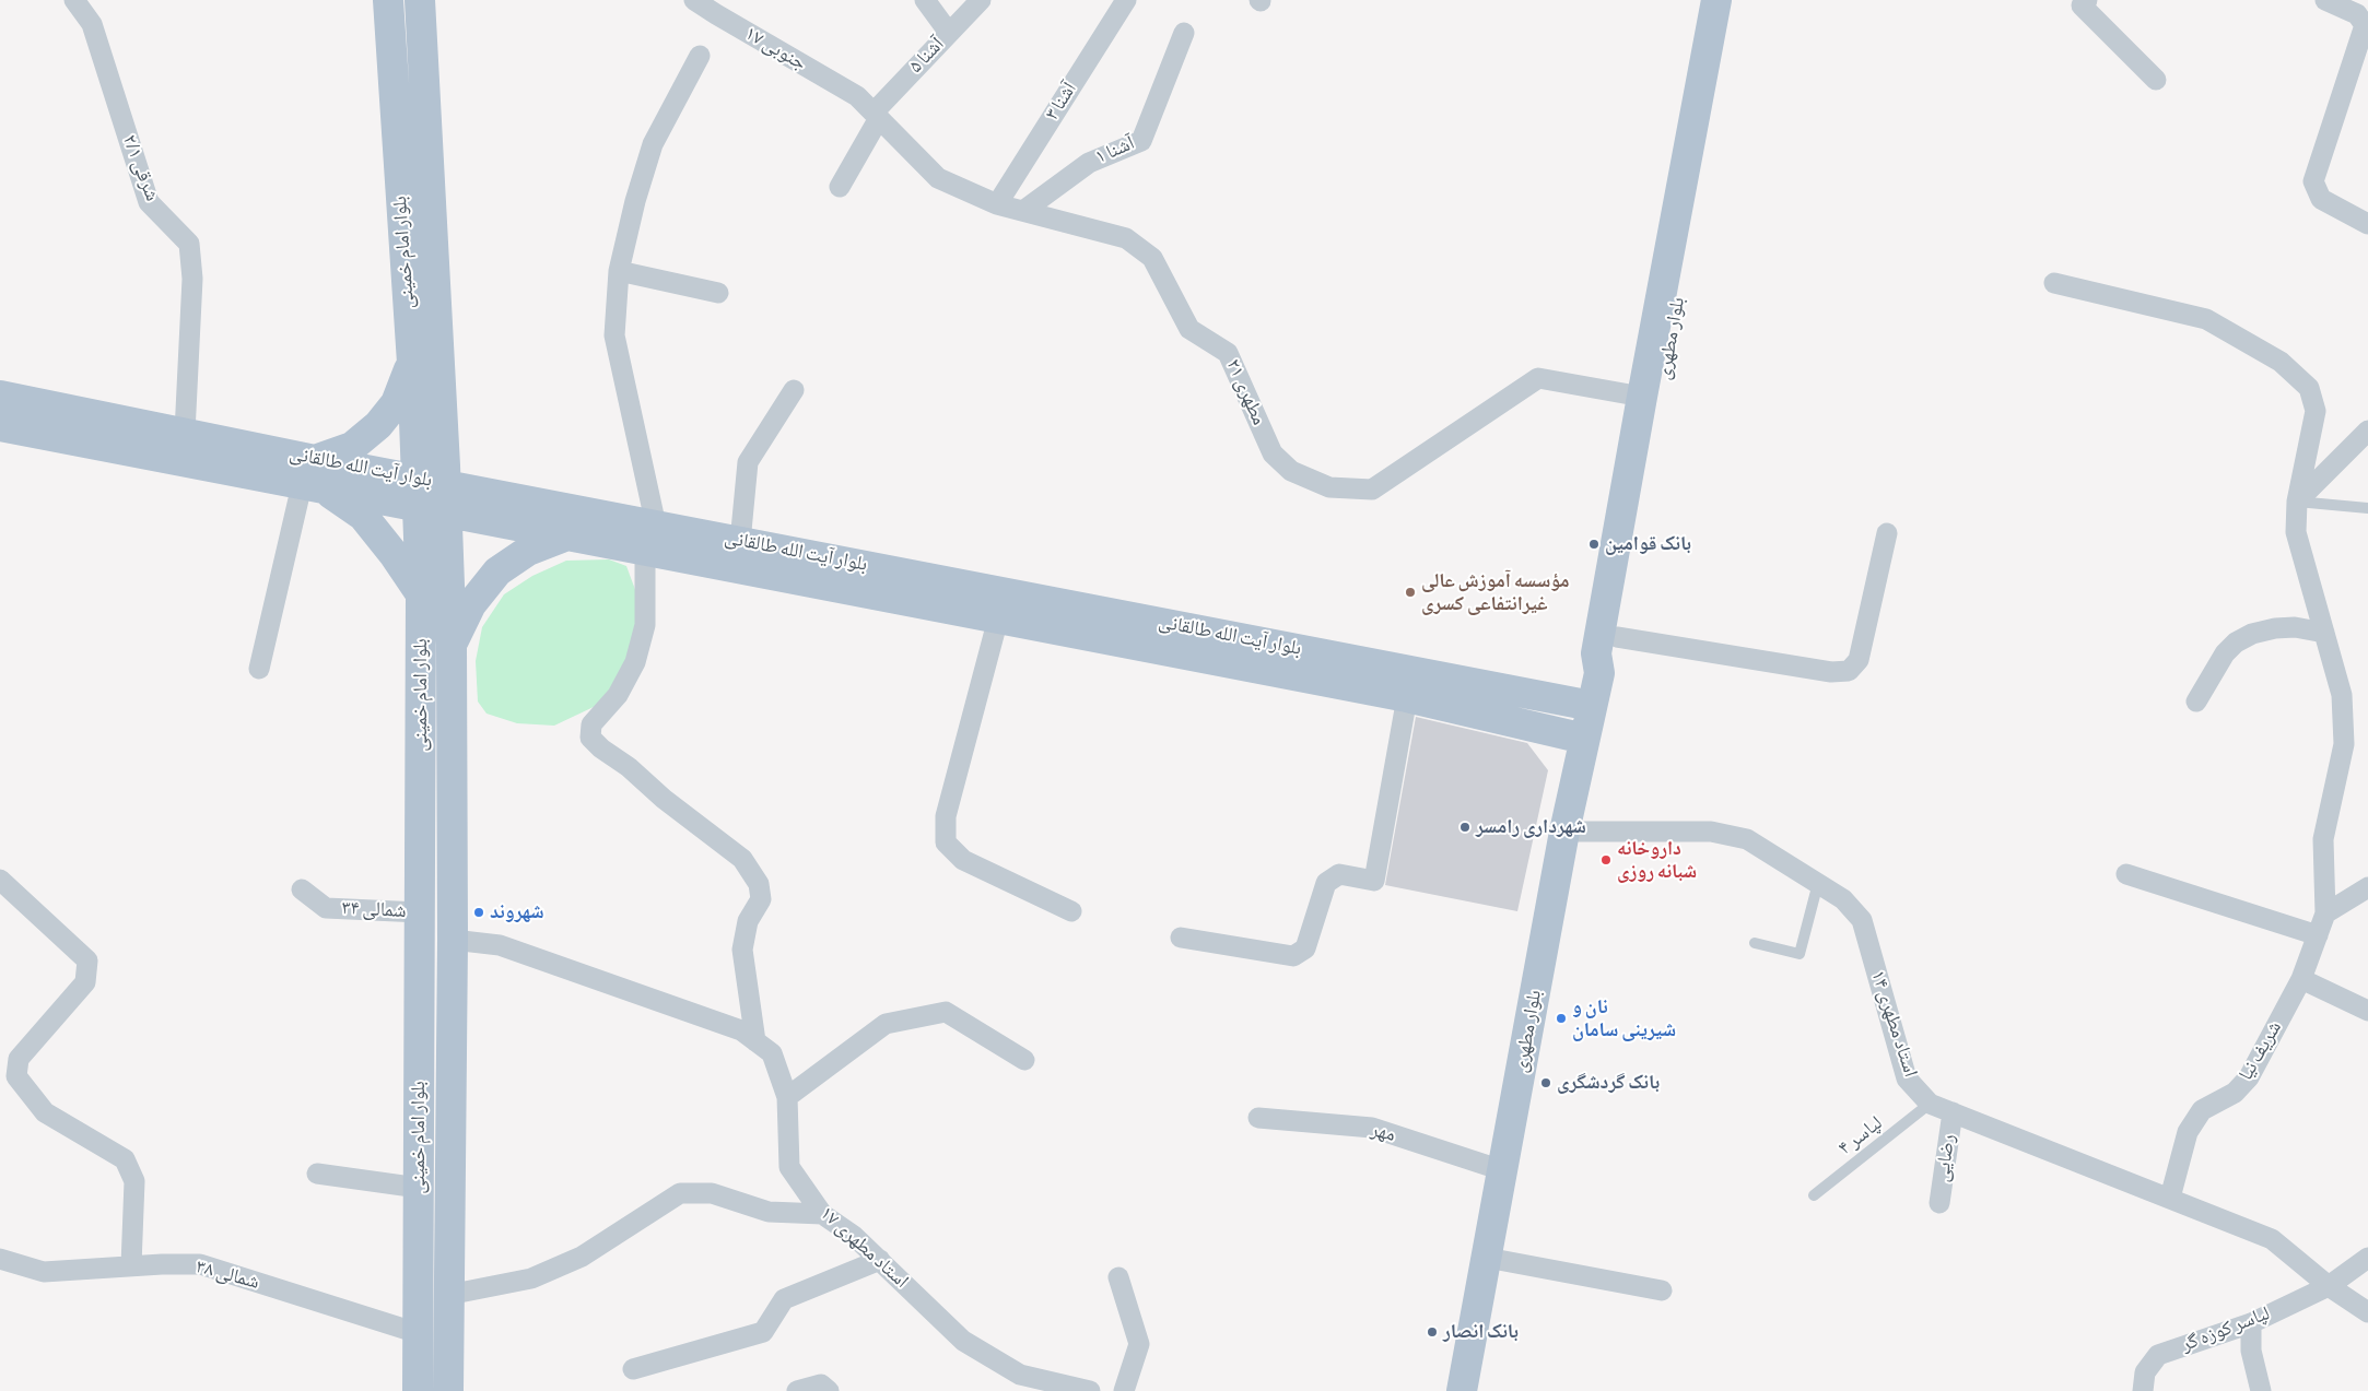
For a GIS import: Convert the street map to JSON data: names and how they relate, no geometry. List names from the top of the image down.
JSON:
{
  "streets": {
    "main road": ["بلوار امام خمینی", "بلوار مطهری", "بلوار آیت الله طالقانی"],
    "street": [
      "جنوبی ۱۷",
      "آشنا ۵",
      "آشنا ۳",
      "آشنا ۱",
      "شرقی ۲/۱",
      "مطهری ۲۱",
      "شمالی ۳۴",
      "استاد مطهری ۱۴",
      "شریف نیا",
      "مهر",
      "رضایی",
      "استاد مطهری ۱۷",
      "شمالی ۳۸",
      "لپاسر کوزه گر"
    ],
    "lane": ["لپاسر ۴"]
  },
  "crossings": [
    ["جنوبی ۱۷", "مطهری ۲۱"],
    ["آشنا ۵", "مطهری ۲۱"],
    ["آشنا ۳", "مطهری ۲۱"],
    ["آشنا ۱", "مطهری ۲۱"],
    ["شرقی ۲/۱", "بلوار آیت الله طالقانی"],
    ["بلوار امام خمینی", "بلوار آیت الله طالقانی"],
    ["بلوار امام خمینی", "شمالی ۳۴"],
    ["بلوار امام خمینی", "استاد مطهری ۱۷"],
    ["بلوار امام خمینی", "شمالی ۳۸"],
    ["بلوار مطهری", "مطهری ۲۱"],
    ["بلوار مطهری", "بلوار آیت الله طالقانی"],
    ["بلوار مطهری", "استاد مطهری ۱۴"],
    ["بلوار مطهری", "مهر"],
    ["استاد مطهری ۱۴", "شریف نیا"],
    ["استاد مطهری ۱۴", "لپاسر ۴"],
    ["استاد مطهری ۱۴", "رضایی"],
    ["استاد مطهری ۱۴", "لپاسر کوزه گر"]
  ],
  "places": [
    "بانک قوامین",
    "مؤسسه آموزش عالی غیرانتفاعی کسری",
    "شهرداری رامسر",
    "داروخانه شبانه روزی",
    "شهروند",
    "نان و شیرینی سامان",
    "بانک گردشگری",
    "بانک انصار"
  ]
}
